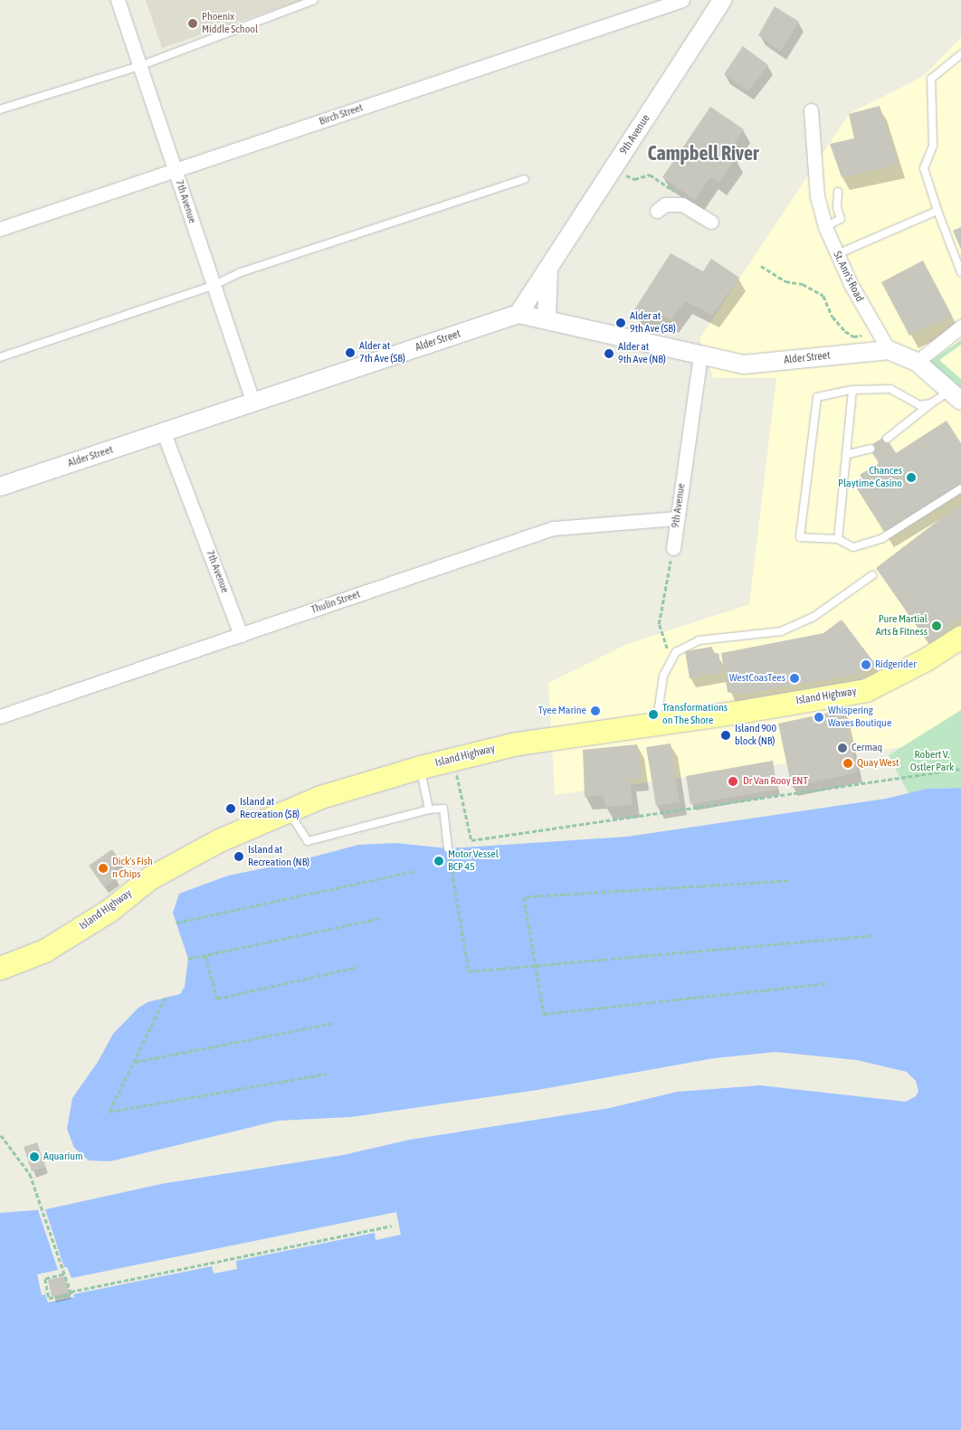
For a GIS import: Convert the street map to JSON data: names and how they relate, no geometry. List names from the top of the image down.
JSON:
{
  "streets": {
    "main road": ["Island Highway"],
    "street": [
      "Birch Street",
      "9th Avenue",
      "7th Avenue",
      "St. Ann's Road",
      "Alder Street",
      "Thulin Street"
    ]
  },
  "crossings": [
    ["Birch Street", "7th Avenue"],
    ["9th Avenue", "Alder Street"],
    ["9th Avenue", "Thulin Street"],
    ["7th Avenue", "Alder Street"],
    ["7th Avenue", "Thulin Street"],
    ["St. Ann's Road", "Alder Street"]
  ],
  "districts": ["Campbell River"],
  "parks": ["Robert V. Ostler Park"],
  "places": [
    "Phoenix Middle School",
    "Alder at 9th Ave (SB)",
    "Alder at 7th Ave (SB)",
    "Alder at 9th Ave (NB)",
    "Chances Playtime Casino",
    "Pure Martial Arts & Fitness",
    "Ridgerider",
    "WestCoasTees",
    "Tyee Marine",
    "Transformations on The Shore",
    "Whispering Waves Boutique",
    "Island 900 block (NB)",
    "Cermaq",
    "Quay West",
    "Dr Van Rooy ENT",
    "Island at Recreation (SB)",
    "Island at Recreation (NB)",
    "Motor Vessel BCP 45",
    "Dick's Fish n Chips",
    "Aquarium"
  ]
}
